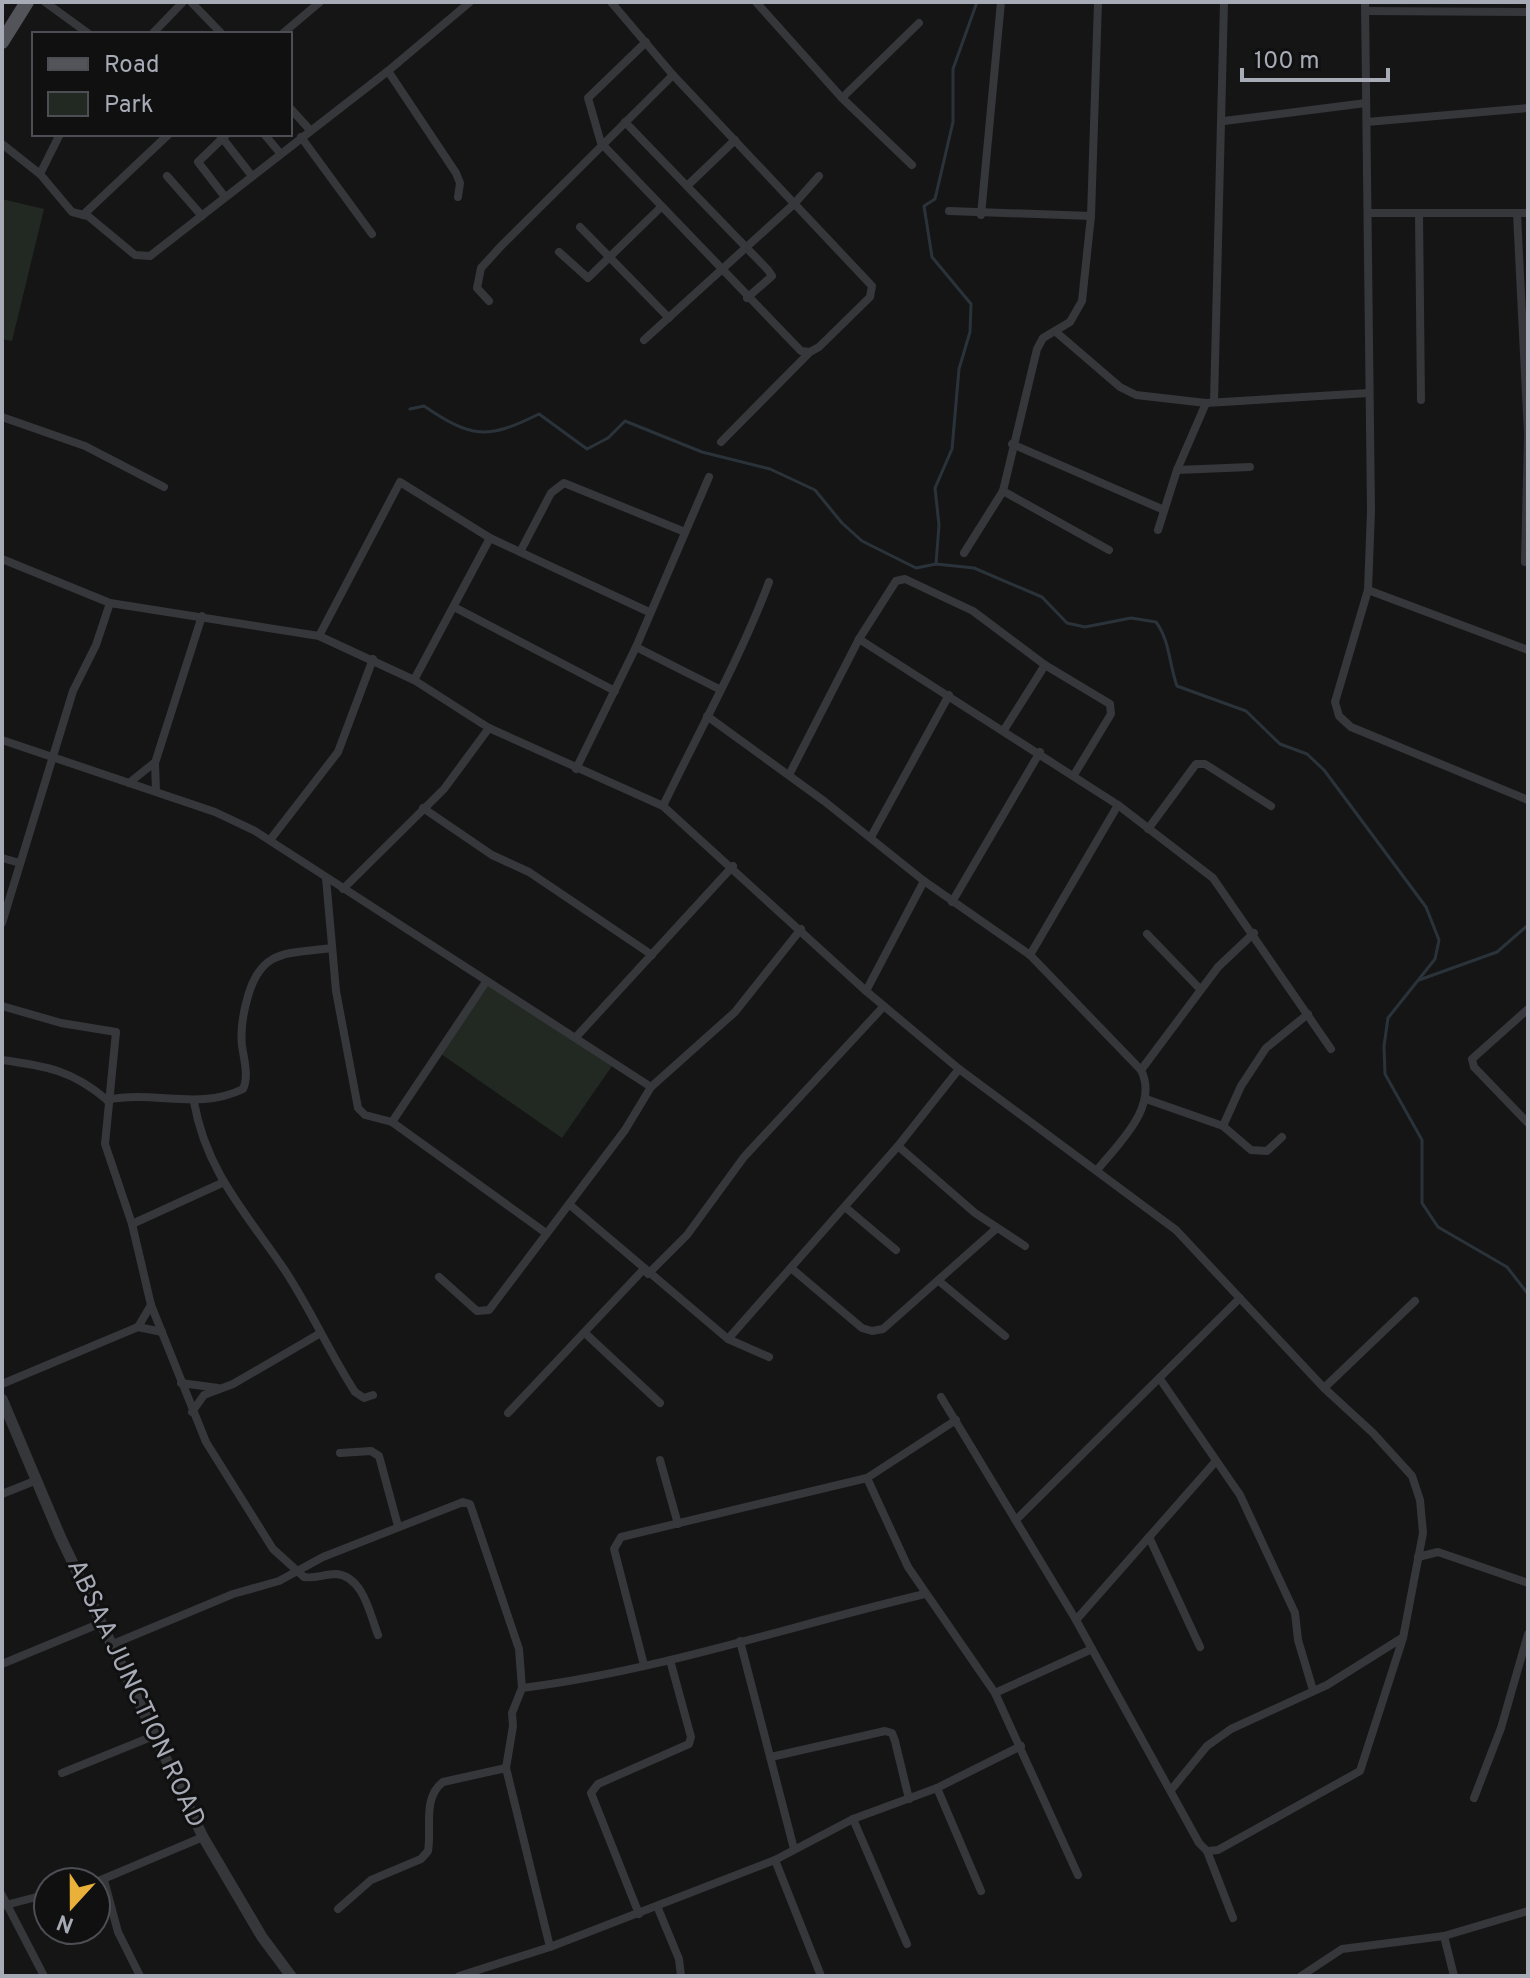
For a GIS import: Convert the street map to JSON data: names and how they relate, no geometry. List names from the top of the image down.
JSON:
{
  "streets": {
    "street": ["ABSAA JUNCTION ROAD"]
  },
  "legend": ["Road", "Park"],
  "scale_bar": "100 m",
  "north": "bottom"
}
